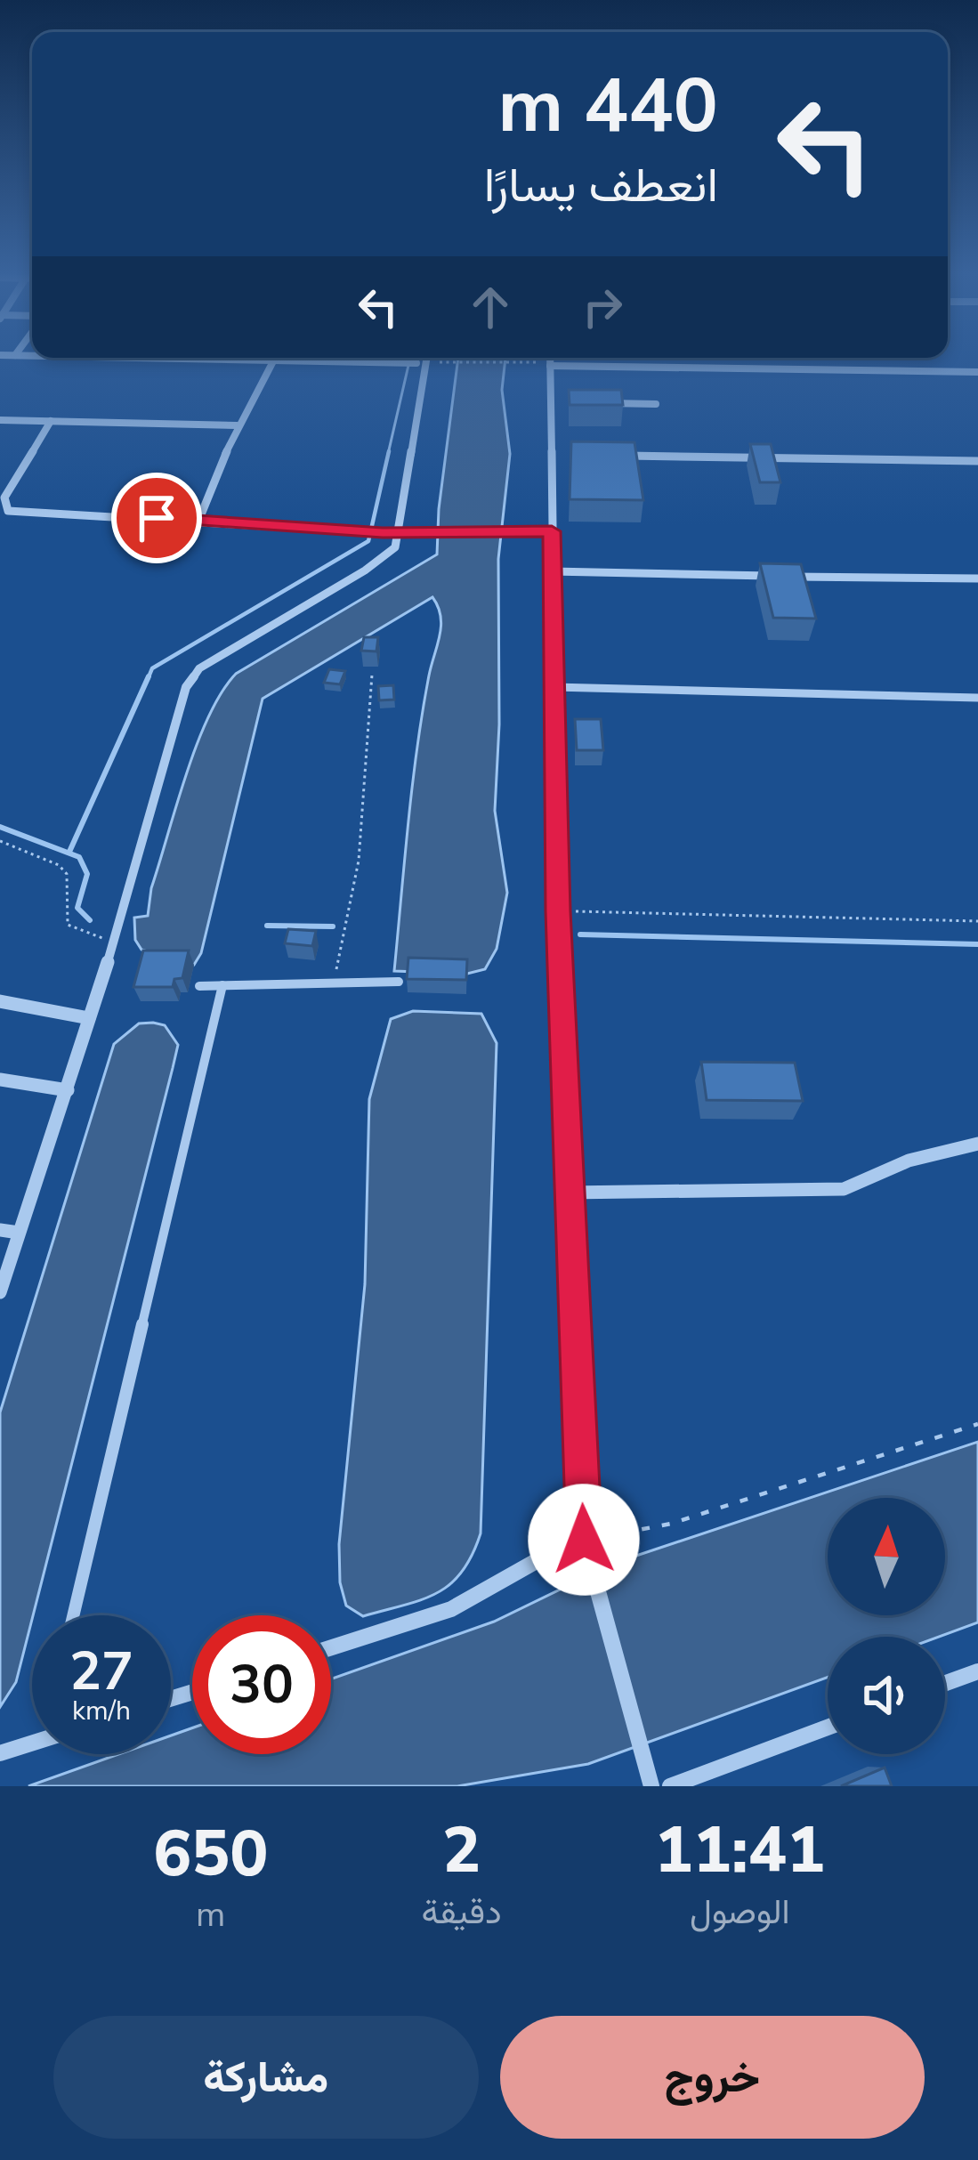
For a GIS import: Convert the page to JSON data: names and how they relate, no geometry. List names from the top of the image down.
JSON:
{
  "north": "top",
  "page": {
    "turn": ["440 m", "انعطف يسارًا"],
    "speed": "27 km/h",
    "limit": "30",
    "eta": [
      "11:41",
      "الوصول",
      "2",
      "دقيقة",
      "650",
      "m"
    ],
    "buttons": ["خروج", "مشاركة"]
  }
}
